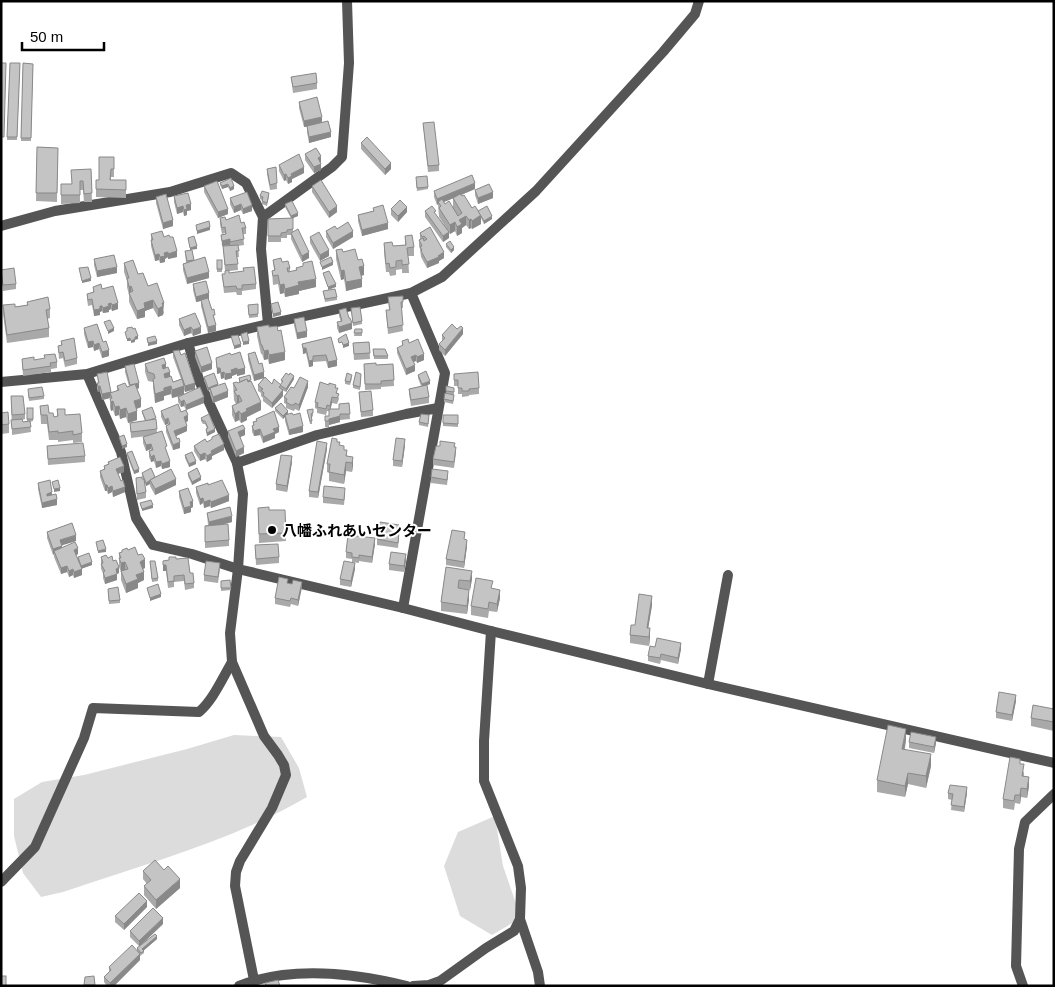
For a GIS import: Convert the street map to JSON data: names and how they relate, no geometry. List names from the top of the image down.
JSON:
{
  "places": ["八幡ふれあいセンター"],
  "scale_bar": "50 m"
}
